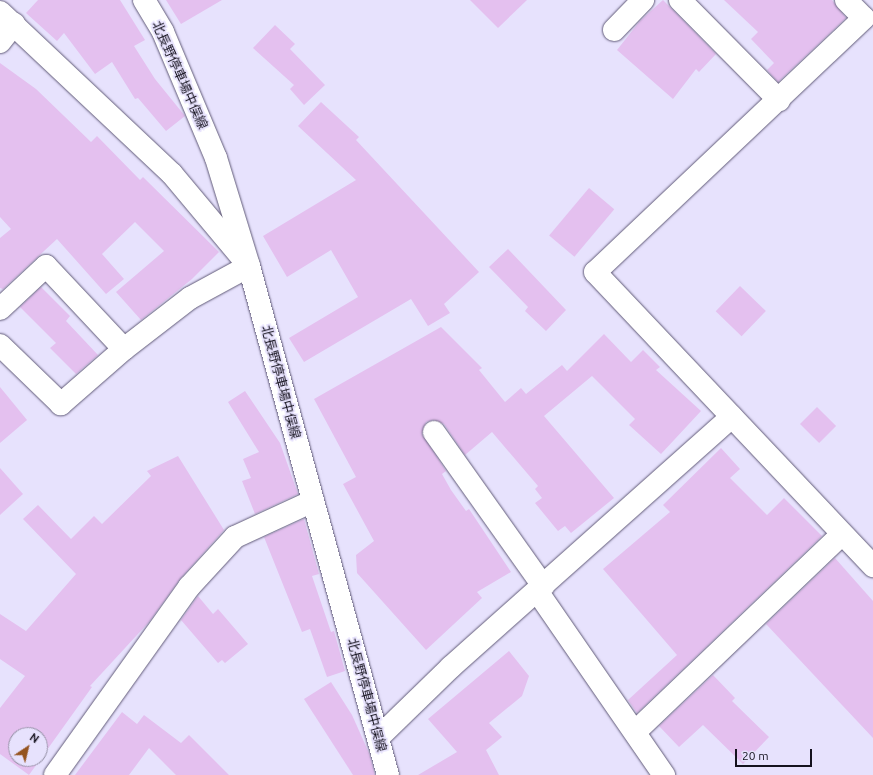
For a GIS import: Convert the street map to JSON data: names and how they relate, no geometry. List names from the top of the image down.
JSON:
{
  "streets": {
    "street": ["北長野停車場中俣線"]
  },
  "scale_bar": "20 m",
  "north": "top right"
}
